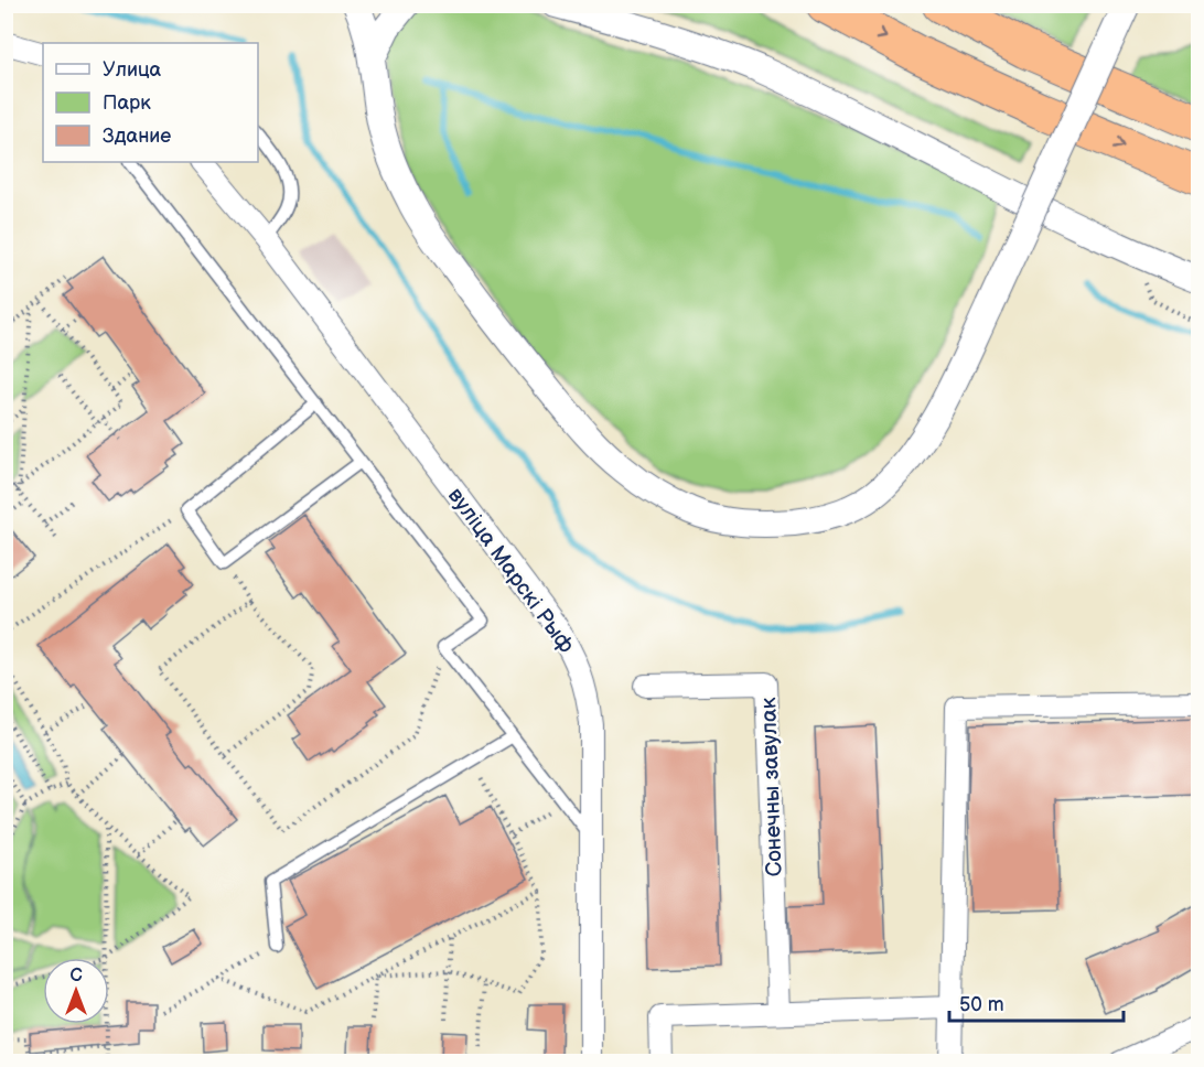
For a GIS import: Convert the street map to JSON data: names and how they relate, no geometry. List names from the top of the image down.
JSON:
{
  "streets": {
    "street": ["вуліца Марскі Рыф", "Сонечны завулак"]
  },
  "legend": ["Улица", "Парк", "Здание"],
  "scale_bar": "50 m",
  "north": "top"
}
